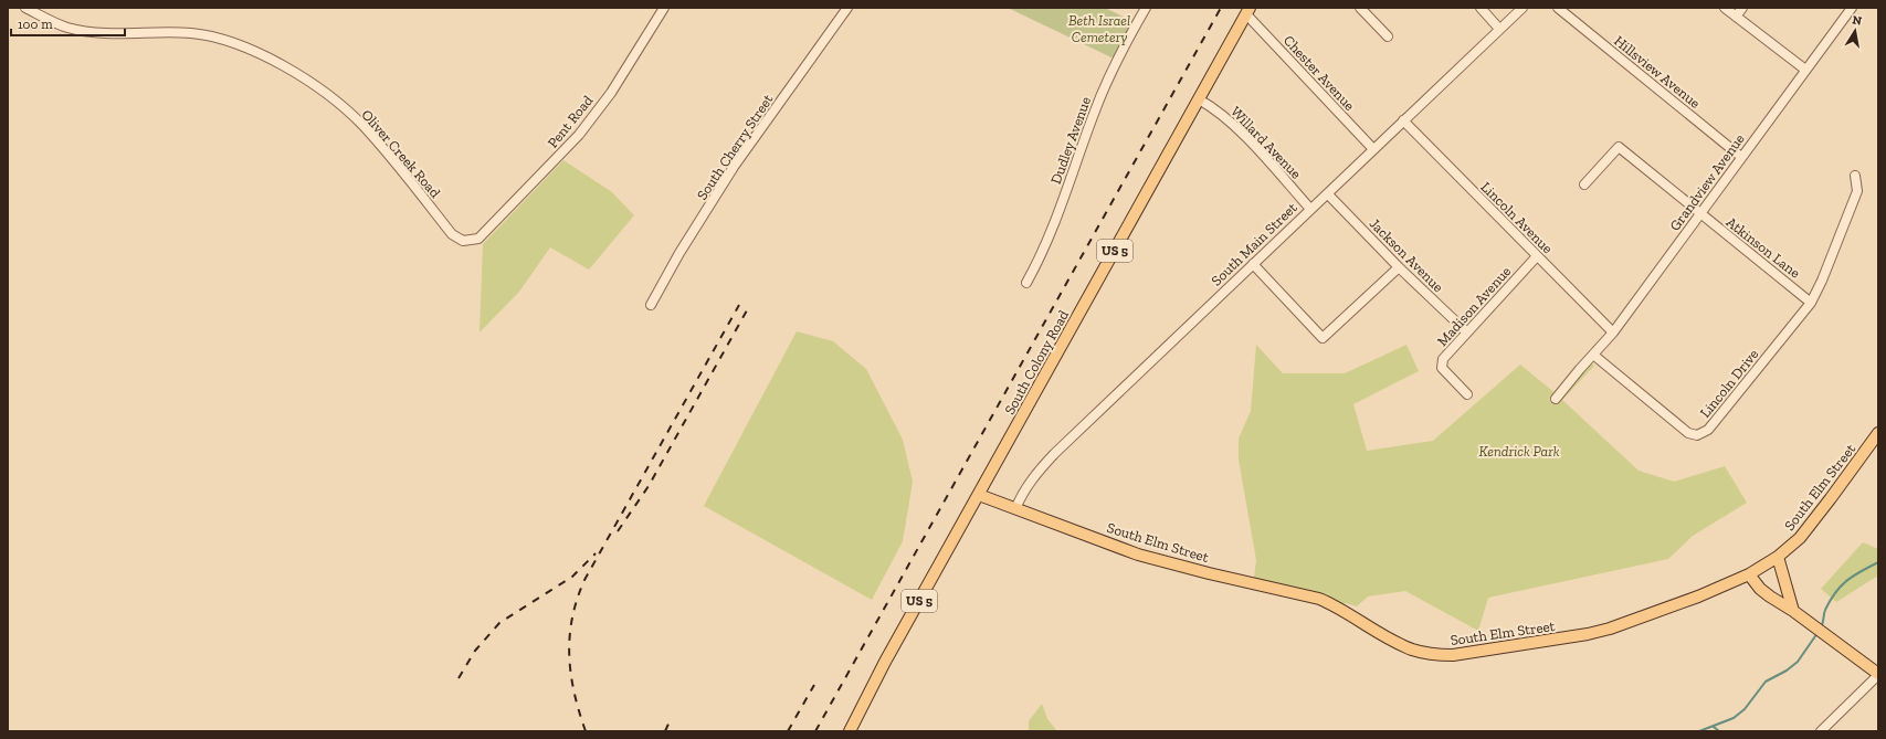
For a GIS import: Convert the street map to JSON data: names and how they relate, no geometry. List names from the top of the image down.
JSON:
{
  "streets": {
    "main road": ["US 5", "South Colony Road", "South Elm Street"],
    "street": [
      "Hillsview Avenue",
      "Chester Avenue",
      "Pent Road",
      "Dudley Avenue",
      "Willard Avenue",
      "South Cherry Street",
      "Oliver Creek Road",
      "Grandview Avenue",
      "Lincoln Avenue",
      "South Main Street",
      "Atkinson Lane",
      "Jackson Avenue",
      "Madison Avenue",
      "Lincoln Drive"
    ]
  },
  "crossings": [
    ["Hillsview Avenue", "Grandview Avenue"],
    ["Chester Avenue", "South Main Street"],
    ["Chester Avenue", "South Colony Road"],
    ["Pent Road", "Oliver Creek Road"],
    ["Willard Avenue", "South Main Street"],
    ["Willard Avenue", "South Colony Road"],
    ["Grandview Avenue", "Lincoln Avenue"],
    ["Grandview Avenue", "Atkinson Lane"],
    ["Grandview Avenue", "Lincoln Drive"],
    ["Lincoln Avenue", "South Main Street"],
    ["Lincoln Avenue", "Madison Avenue"],
    ["South Main Street", "Jackson Avenue"],
    ["South Main Street", "South Elm Street"],
    ["Atkinson Lane", "Lincoln Drive"],
    ["Jackson Avenue", "Madison Avenue"],
    ["South Colony Road", "South Elm Street"]
  ],
  "parks": ["Beth Israel Cemetery", "Kendrick Park"],
  "scale_bar": "100 m",
  "north": "top"
}
